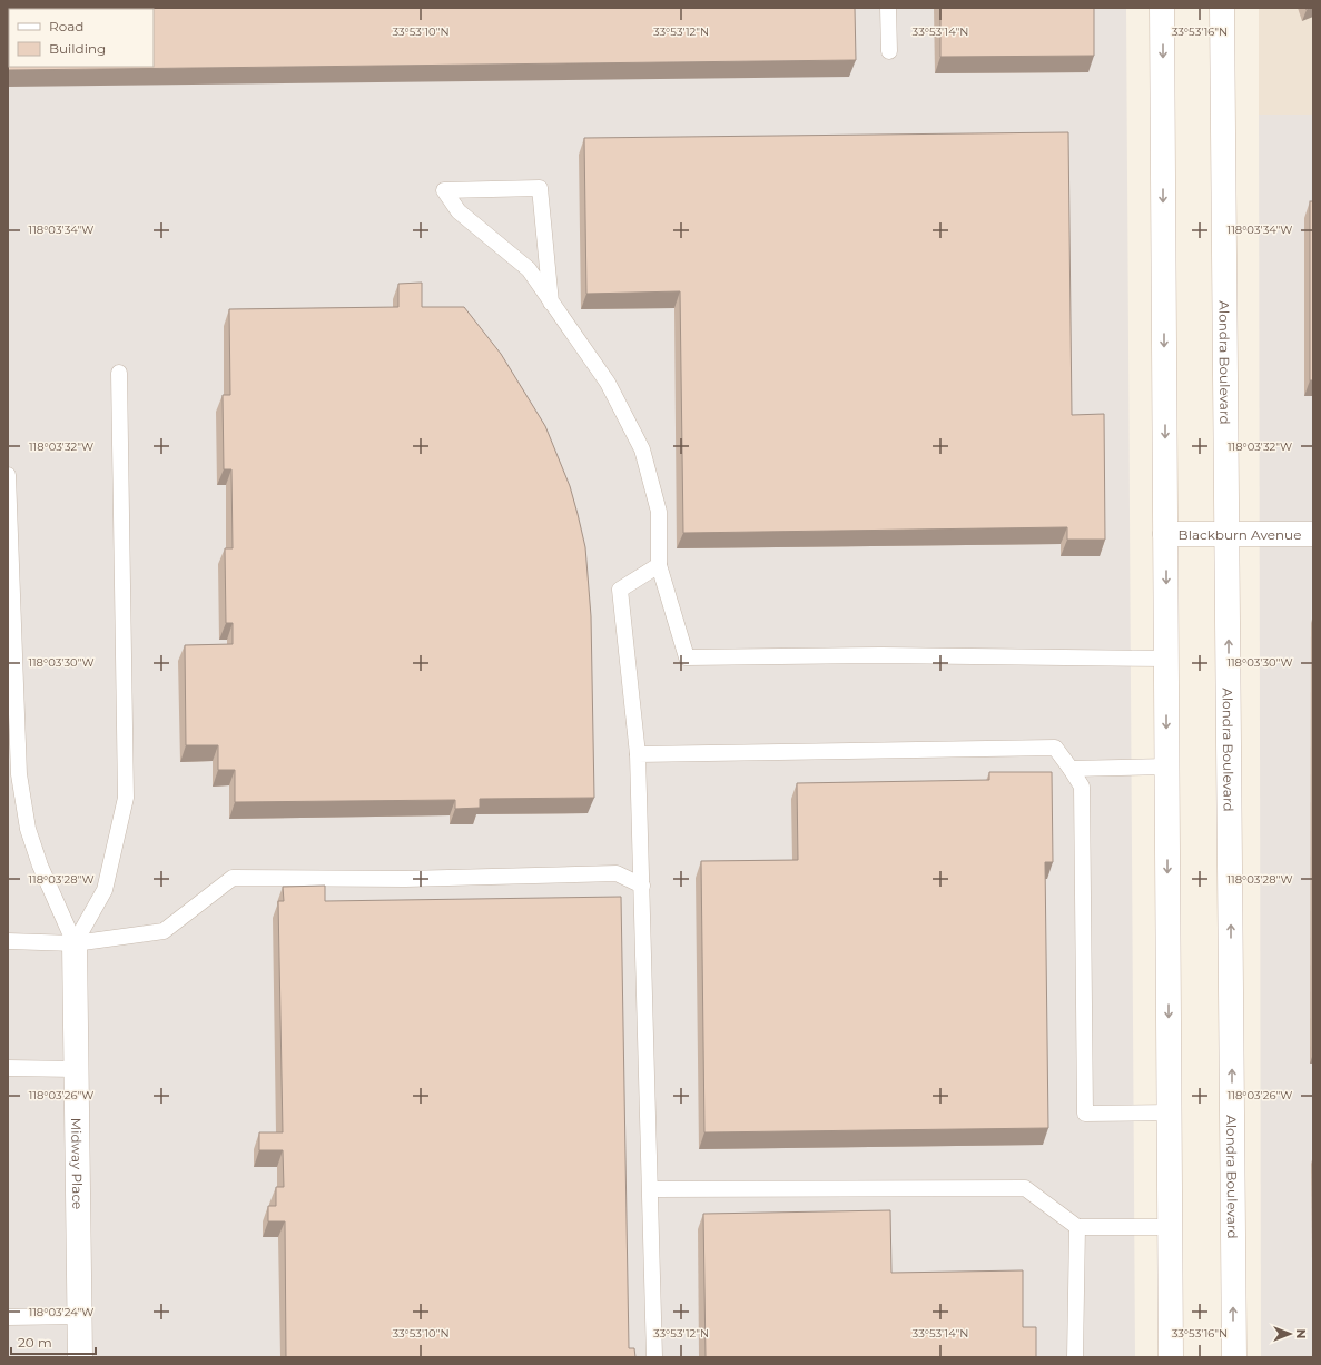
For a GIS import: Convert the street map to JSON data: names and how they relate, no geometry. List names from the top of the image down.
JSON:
{
  "streets": {
    "main road": ["Alondra Boulevard", "Blackburn Avenue", "Midway Place"]
  },
  "crossings": [
    ["Alondra Boulevard", "Blackburn Avenue"]
  ],
  "legend": ["Road", "Building"],
  "scale_bar": "20 m",
  "north": "right",
  "coordinates": [
    "33°53'10\"N",
    "33°53'12\"N",
    "33°53'14\"N",
    "33°53'16\"N",
    "118°03'34\"W",
    "118°03'32\"W",
    "118°03'30\"W",
    "118°03'28\"W",
    "118°03'26\"W",
    "118°03'24\"W"
  ]
}
